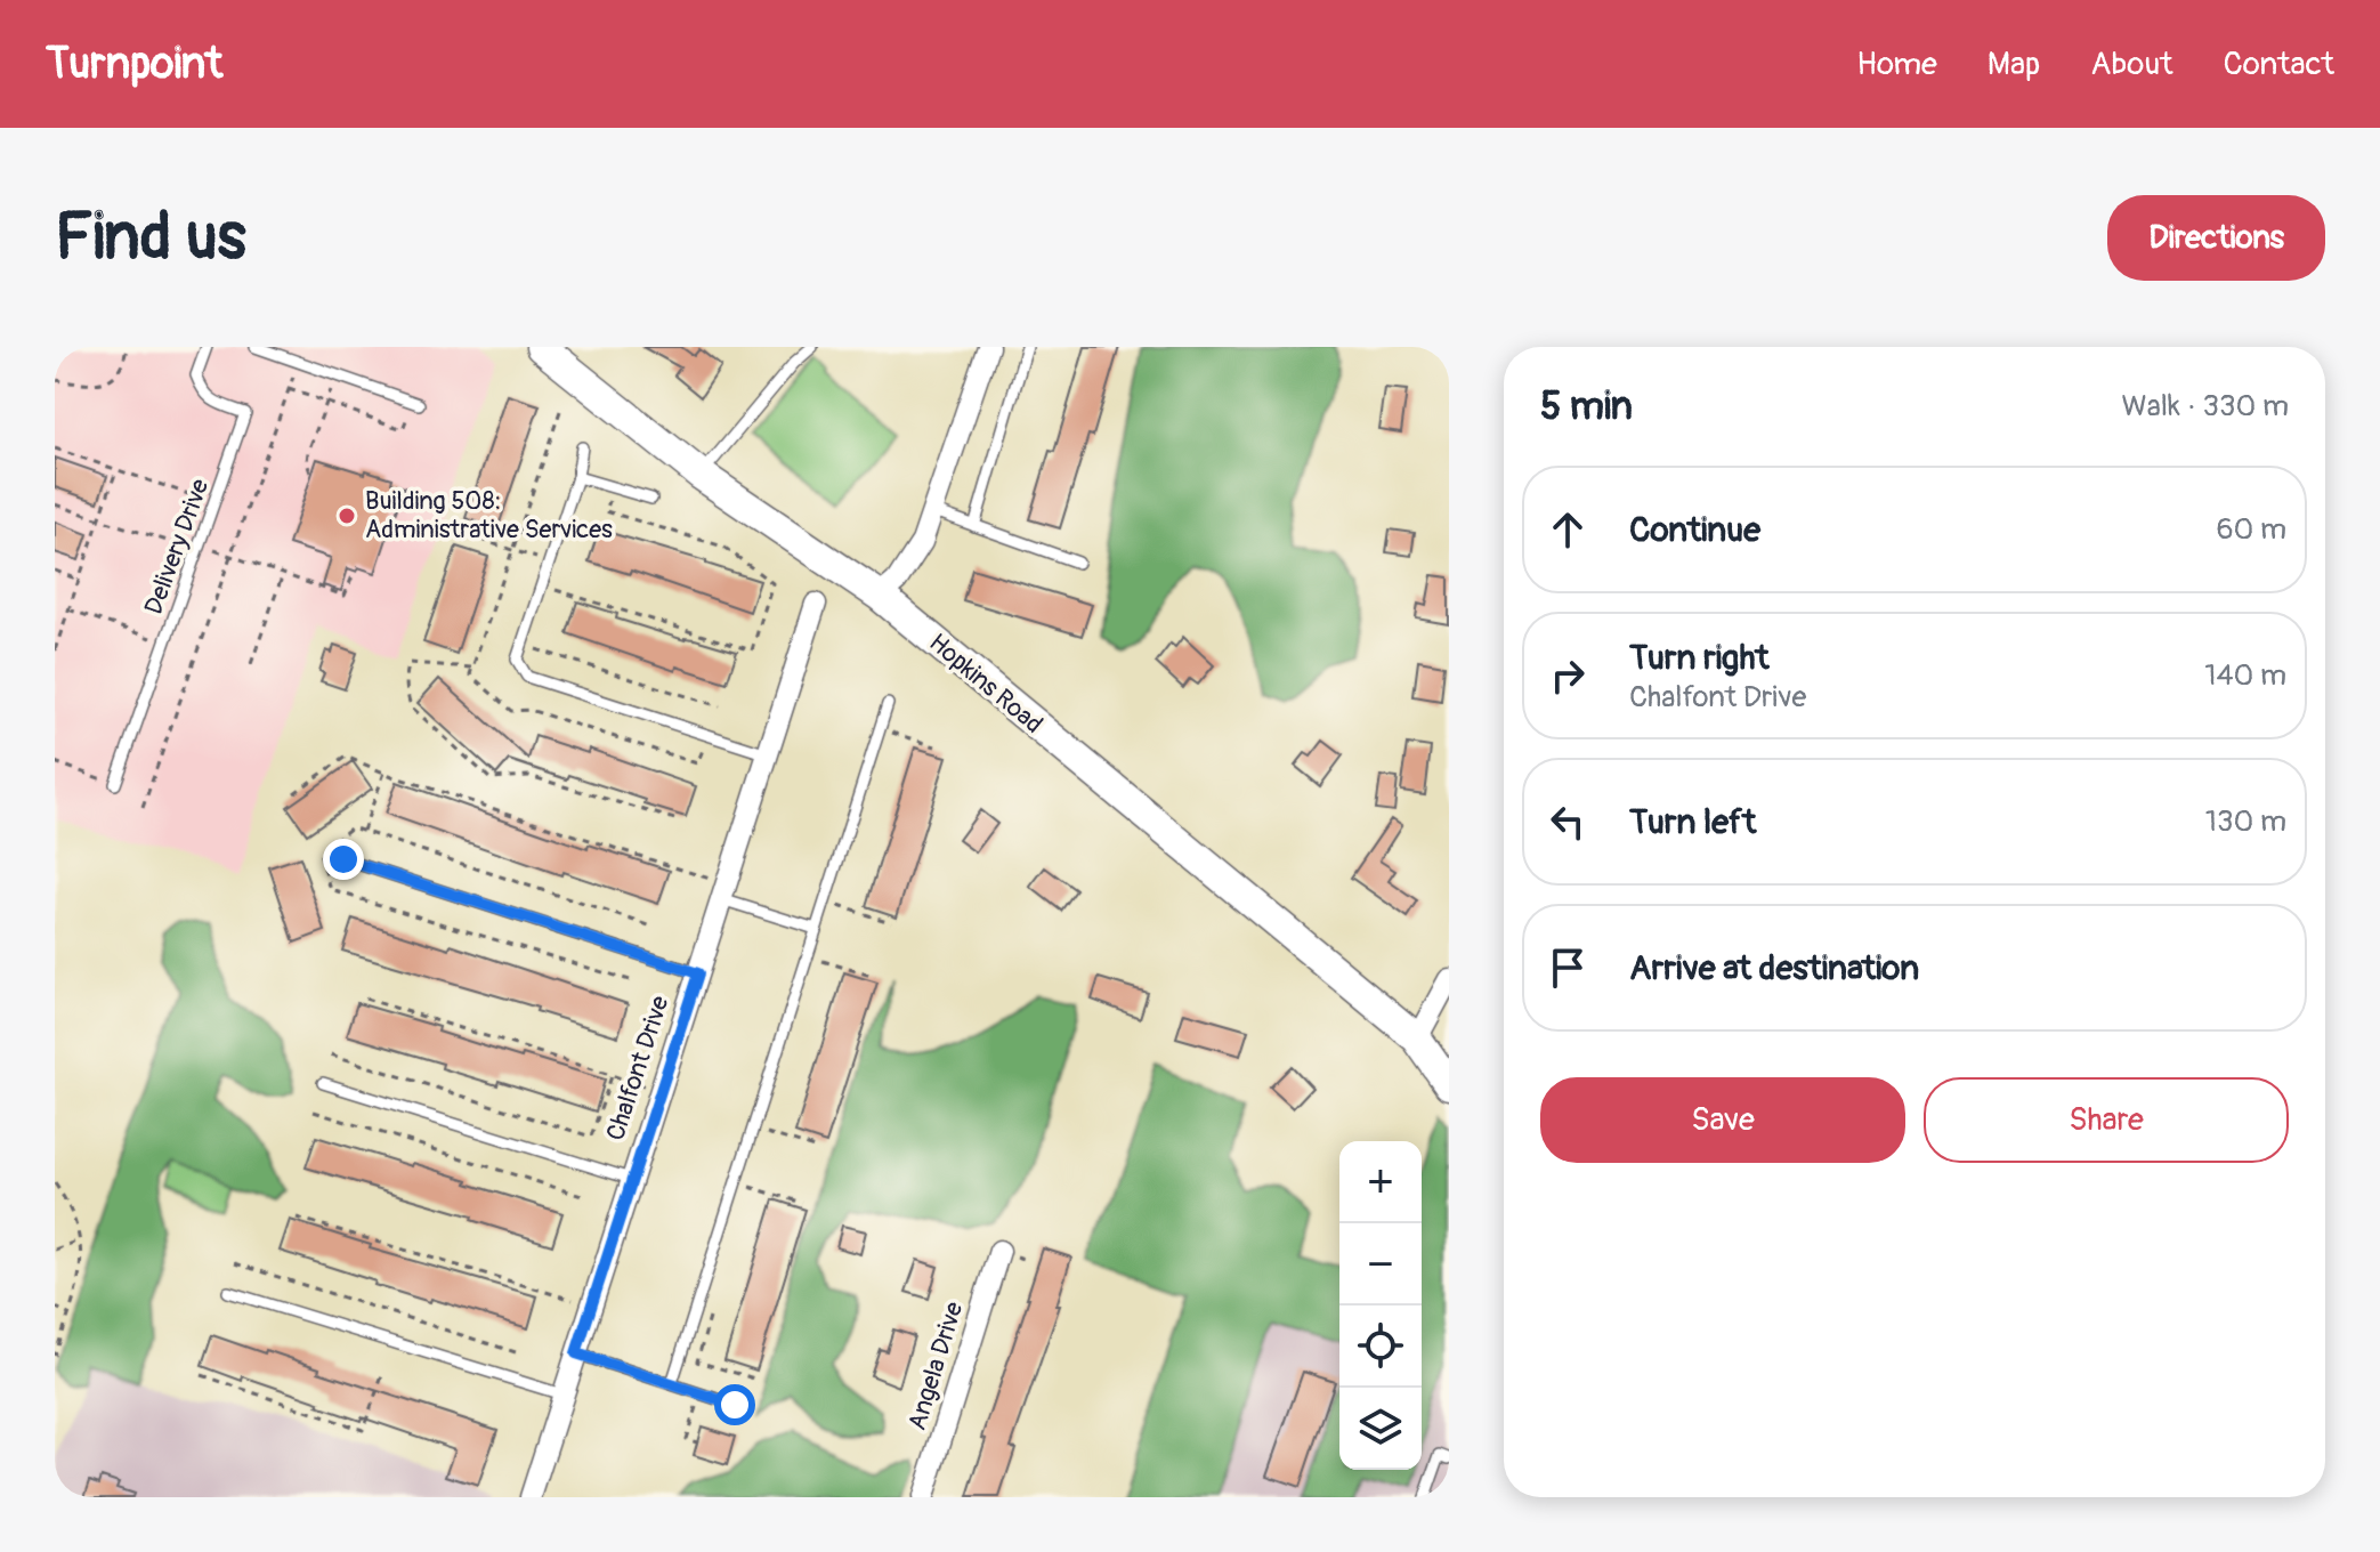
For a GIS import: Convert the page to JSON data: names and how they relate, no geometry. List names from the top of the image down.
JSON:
{
  "streets": {
    "main road": ["Hopkins Road"],
    "street": ["Chalfont Drive", "Angela Drive"],
    "lane": ["Delivery Drive"]
  },
  "places": ["Building 508: Administrative Services"],
  "page": {
    "header": "Turnpoint",
    "nav": [
      "Home",
      "Map",
      "About",
      "Contact"
    ],
    "buttons": [
      "Directions",
      ["Save", "Share"]
    ],
    "title": "Find us",
    "heading": ["5 min", "Walk · 330 m"],
    "list": [
      ["Continue", "60 m"],
      ["Turn right", "Chalfont Drive", "140 m"],
      ["Turn left", "130 m"],
      "Arrive at destination"
    ],
    "map_buttons": ["+", "−"]
  }
}
